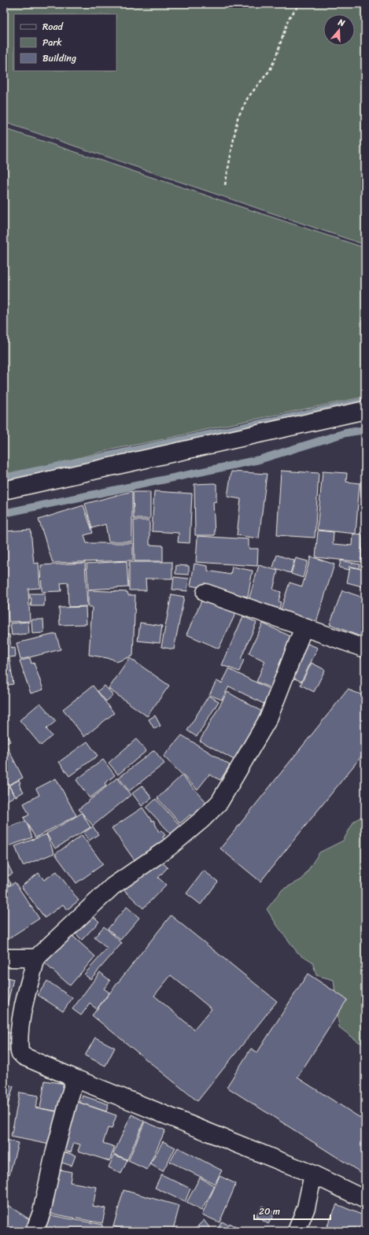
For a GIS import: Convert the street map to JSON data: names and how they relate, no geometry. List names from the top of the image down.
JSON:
{
  "legend": ["Road", "Park", "Building"],
  "scale_bar": "20 m",
  "north": "top"
}
